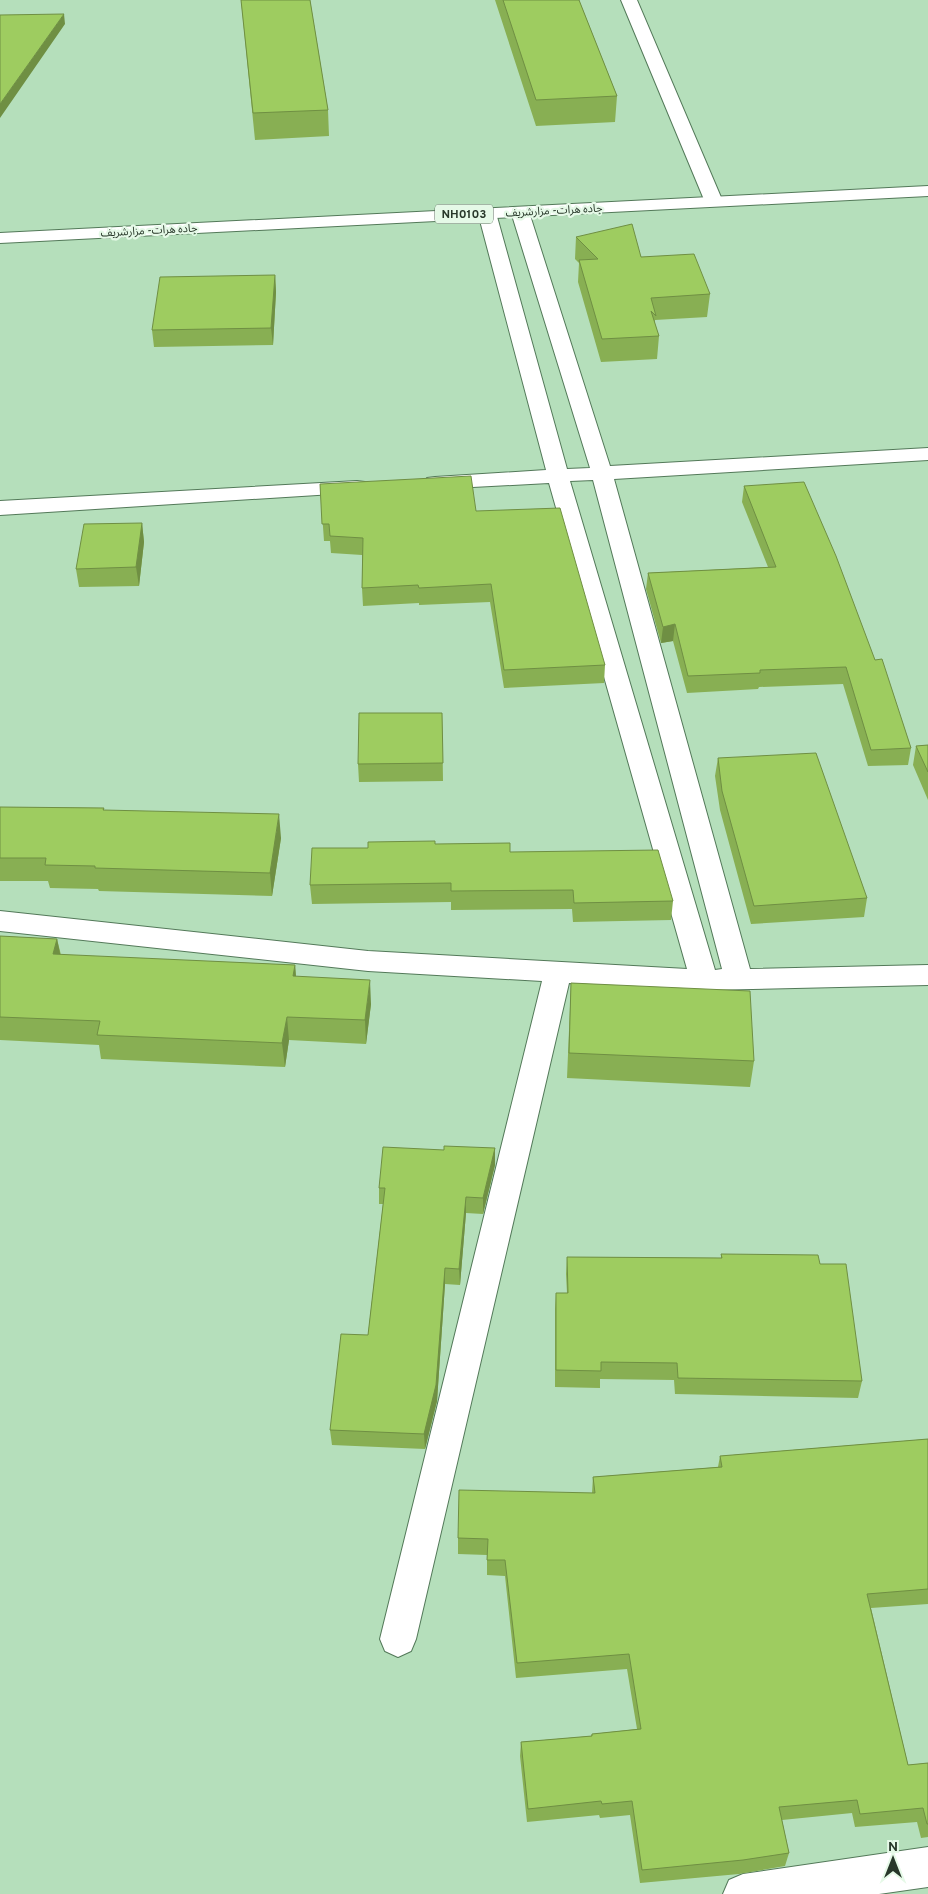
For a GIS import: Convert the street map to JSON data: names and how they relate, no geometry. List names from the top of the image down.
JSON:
{
  "streets": {
    "main road": ["جاده هرات- مزارشریف", "NH0103"]
  },
  "north": "top"
}
